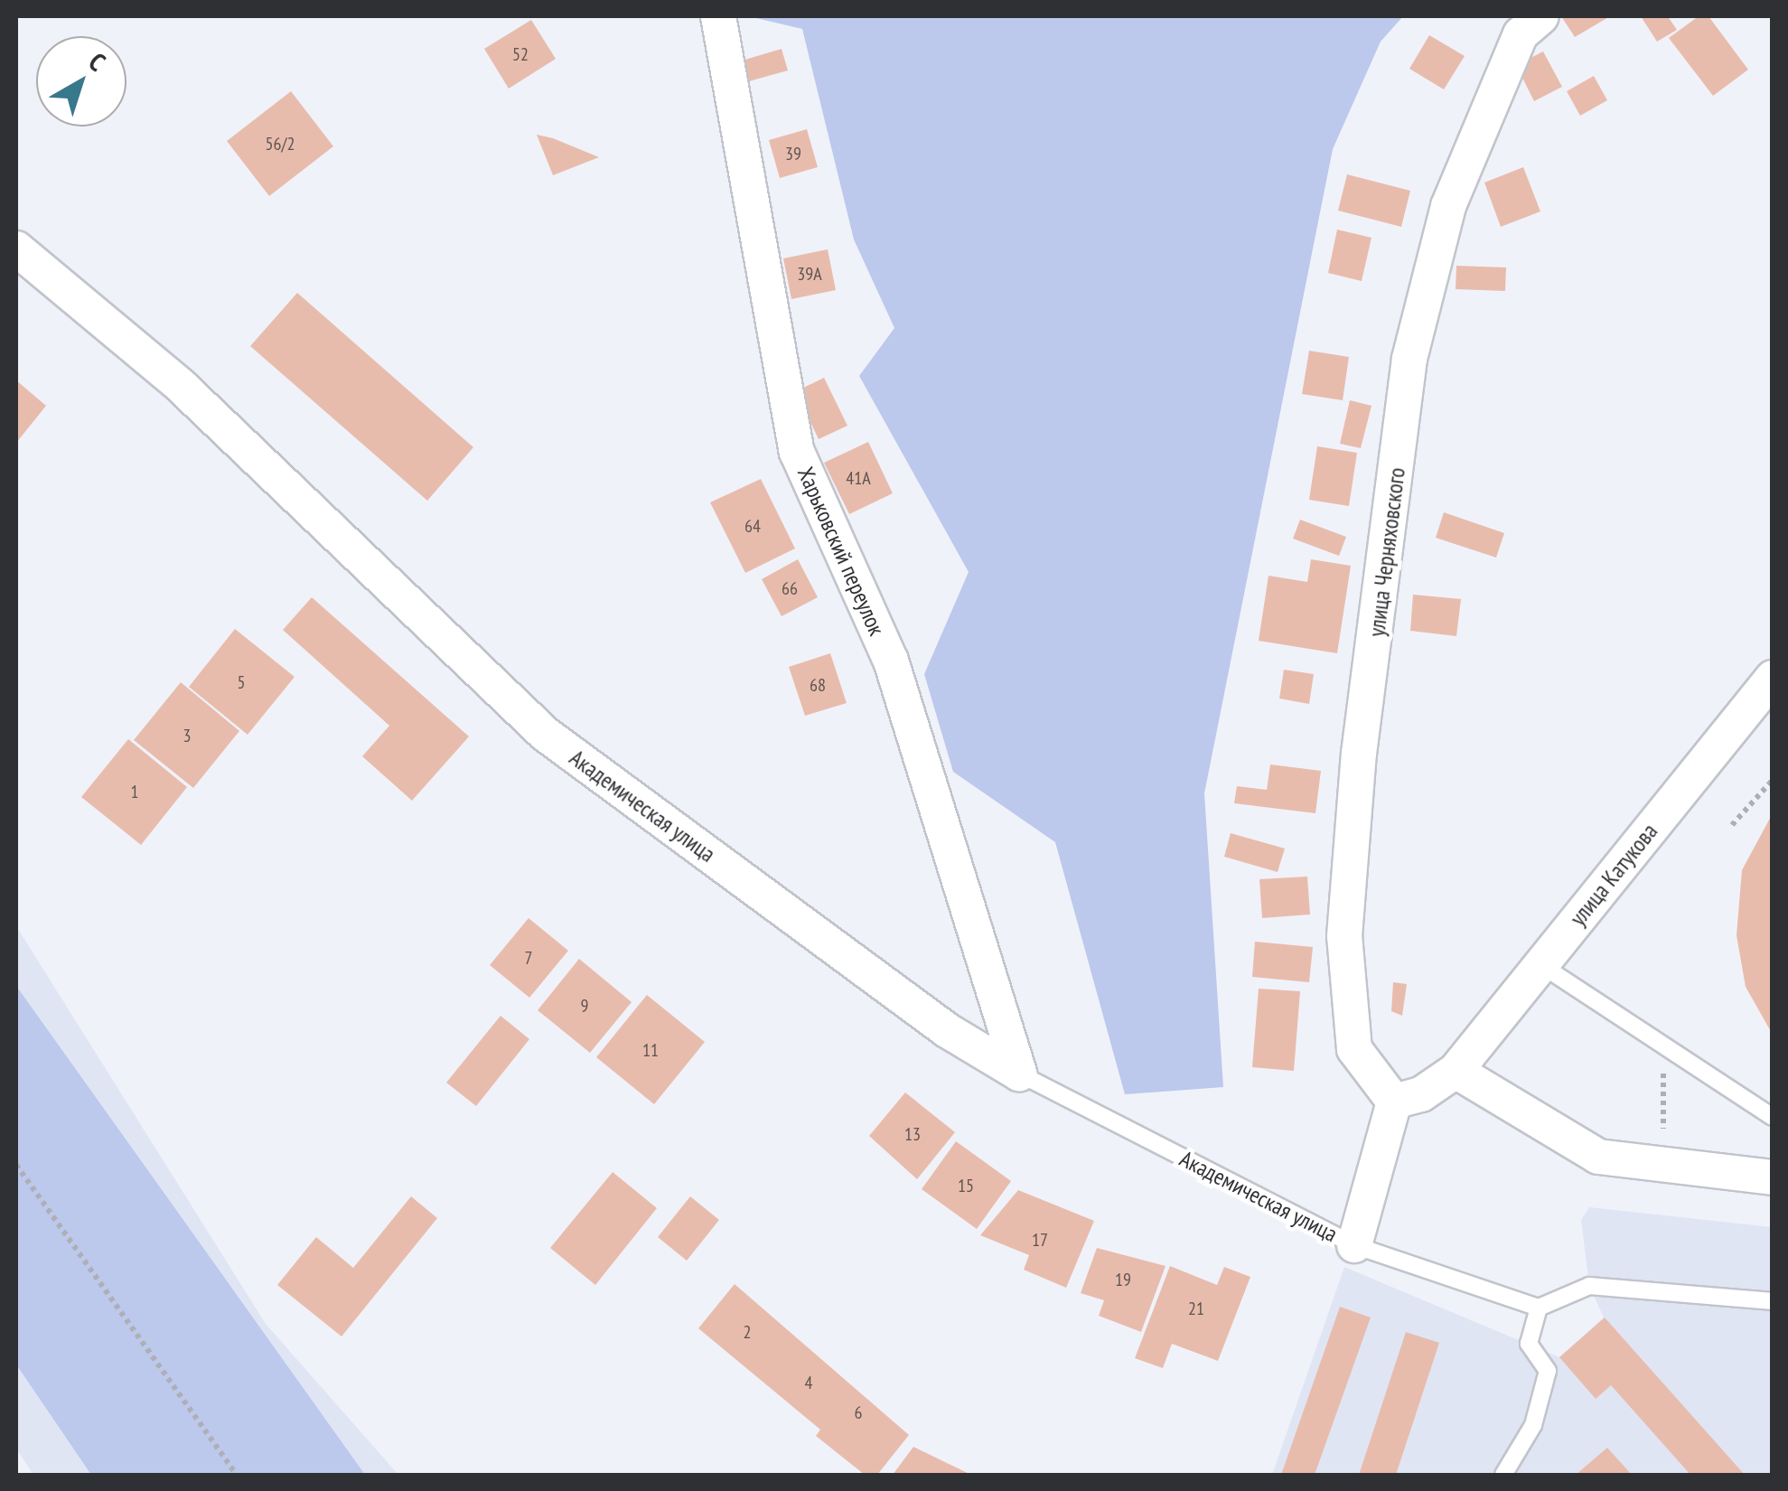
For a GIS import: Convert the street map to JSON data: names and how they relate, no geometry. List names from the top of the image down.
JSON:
{
  "streets": {
    "street": [
      "Харьковский переулок",
      "улица Черняховского",
      "Академическая улица",
      "улица Катукова"
    ]
  },
  "crossings": [
    ["Харьковский переулок", "Академическая улица"],
    ["улица Черняховского", "Академическая улица"]
  ],
  "house_numbers": [
    "52",
    "56/2",
    "39",
    "39А",
    "41А",
    "64",
    "66",
    "5",
    "68",
    "3",
    "1",
    "7",
    "9",
    "11",
    "13",
    "15",
    "17",
    "19",
    "21",
    "2",
    "4",
    "6"
  ],
  "north": "top right"
}
